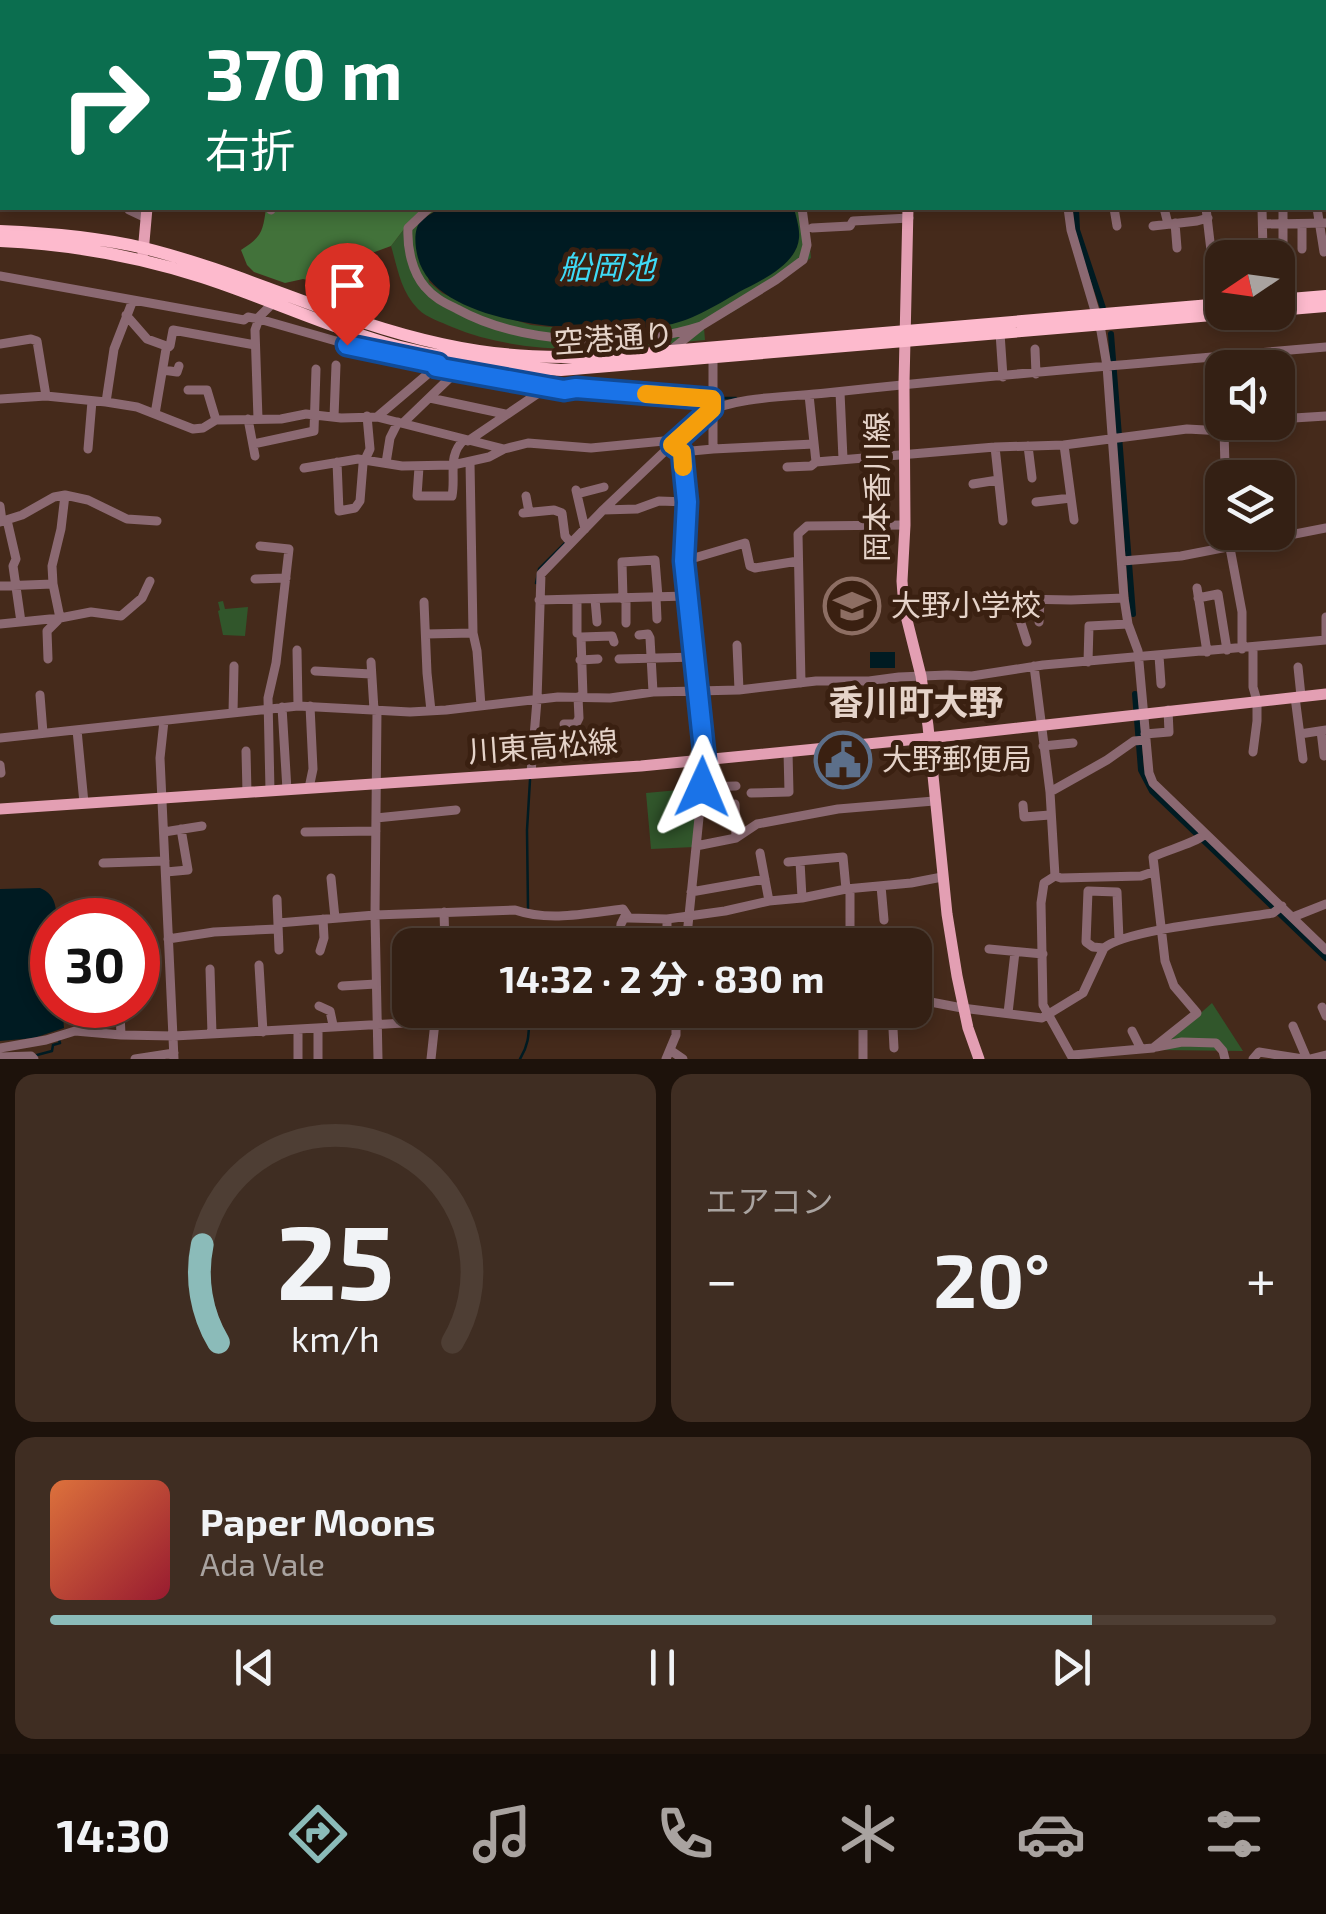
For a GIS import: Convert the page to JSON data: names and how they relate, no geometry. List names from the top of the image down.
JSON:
{
  "streets": {
    "highway": ["空港通り"],
    "main road": ["岡本香川線", "川東高松線"]
  },
  "crossings": [
    ["空港通り", "岡本香川線"],
    ["岡本香川線", "川東高松線"]
  ],
  "districts": ["香川町大野"],
  "water": ["船岡池"],
  "places": {
    "school or university": ["大野小学校"],
    "public building": ["大野郵便局"]
  },
  "north": "left",
  "page": {
    "turn": ["370 m", "右折"],
    "limit": "30",
    "trip": "14:32 · 2 分 · 830 m",
    "tile": "エアコン",
    "heat": ["−", "20°", "+"],
    "song": ["Paper Moons", "Ada Vale"],
    "tabs": "14:30",
    "gauge": ["25", "km/h"]
  }
}
